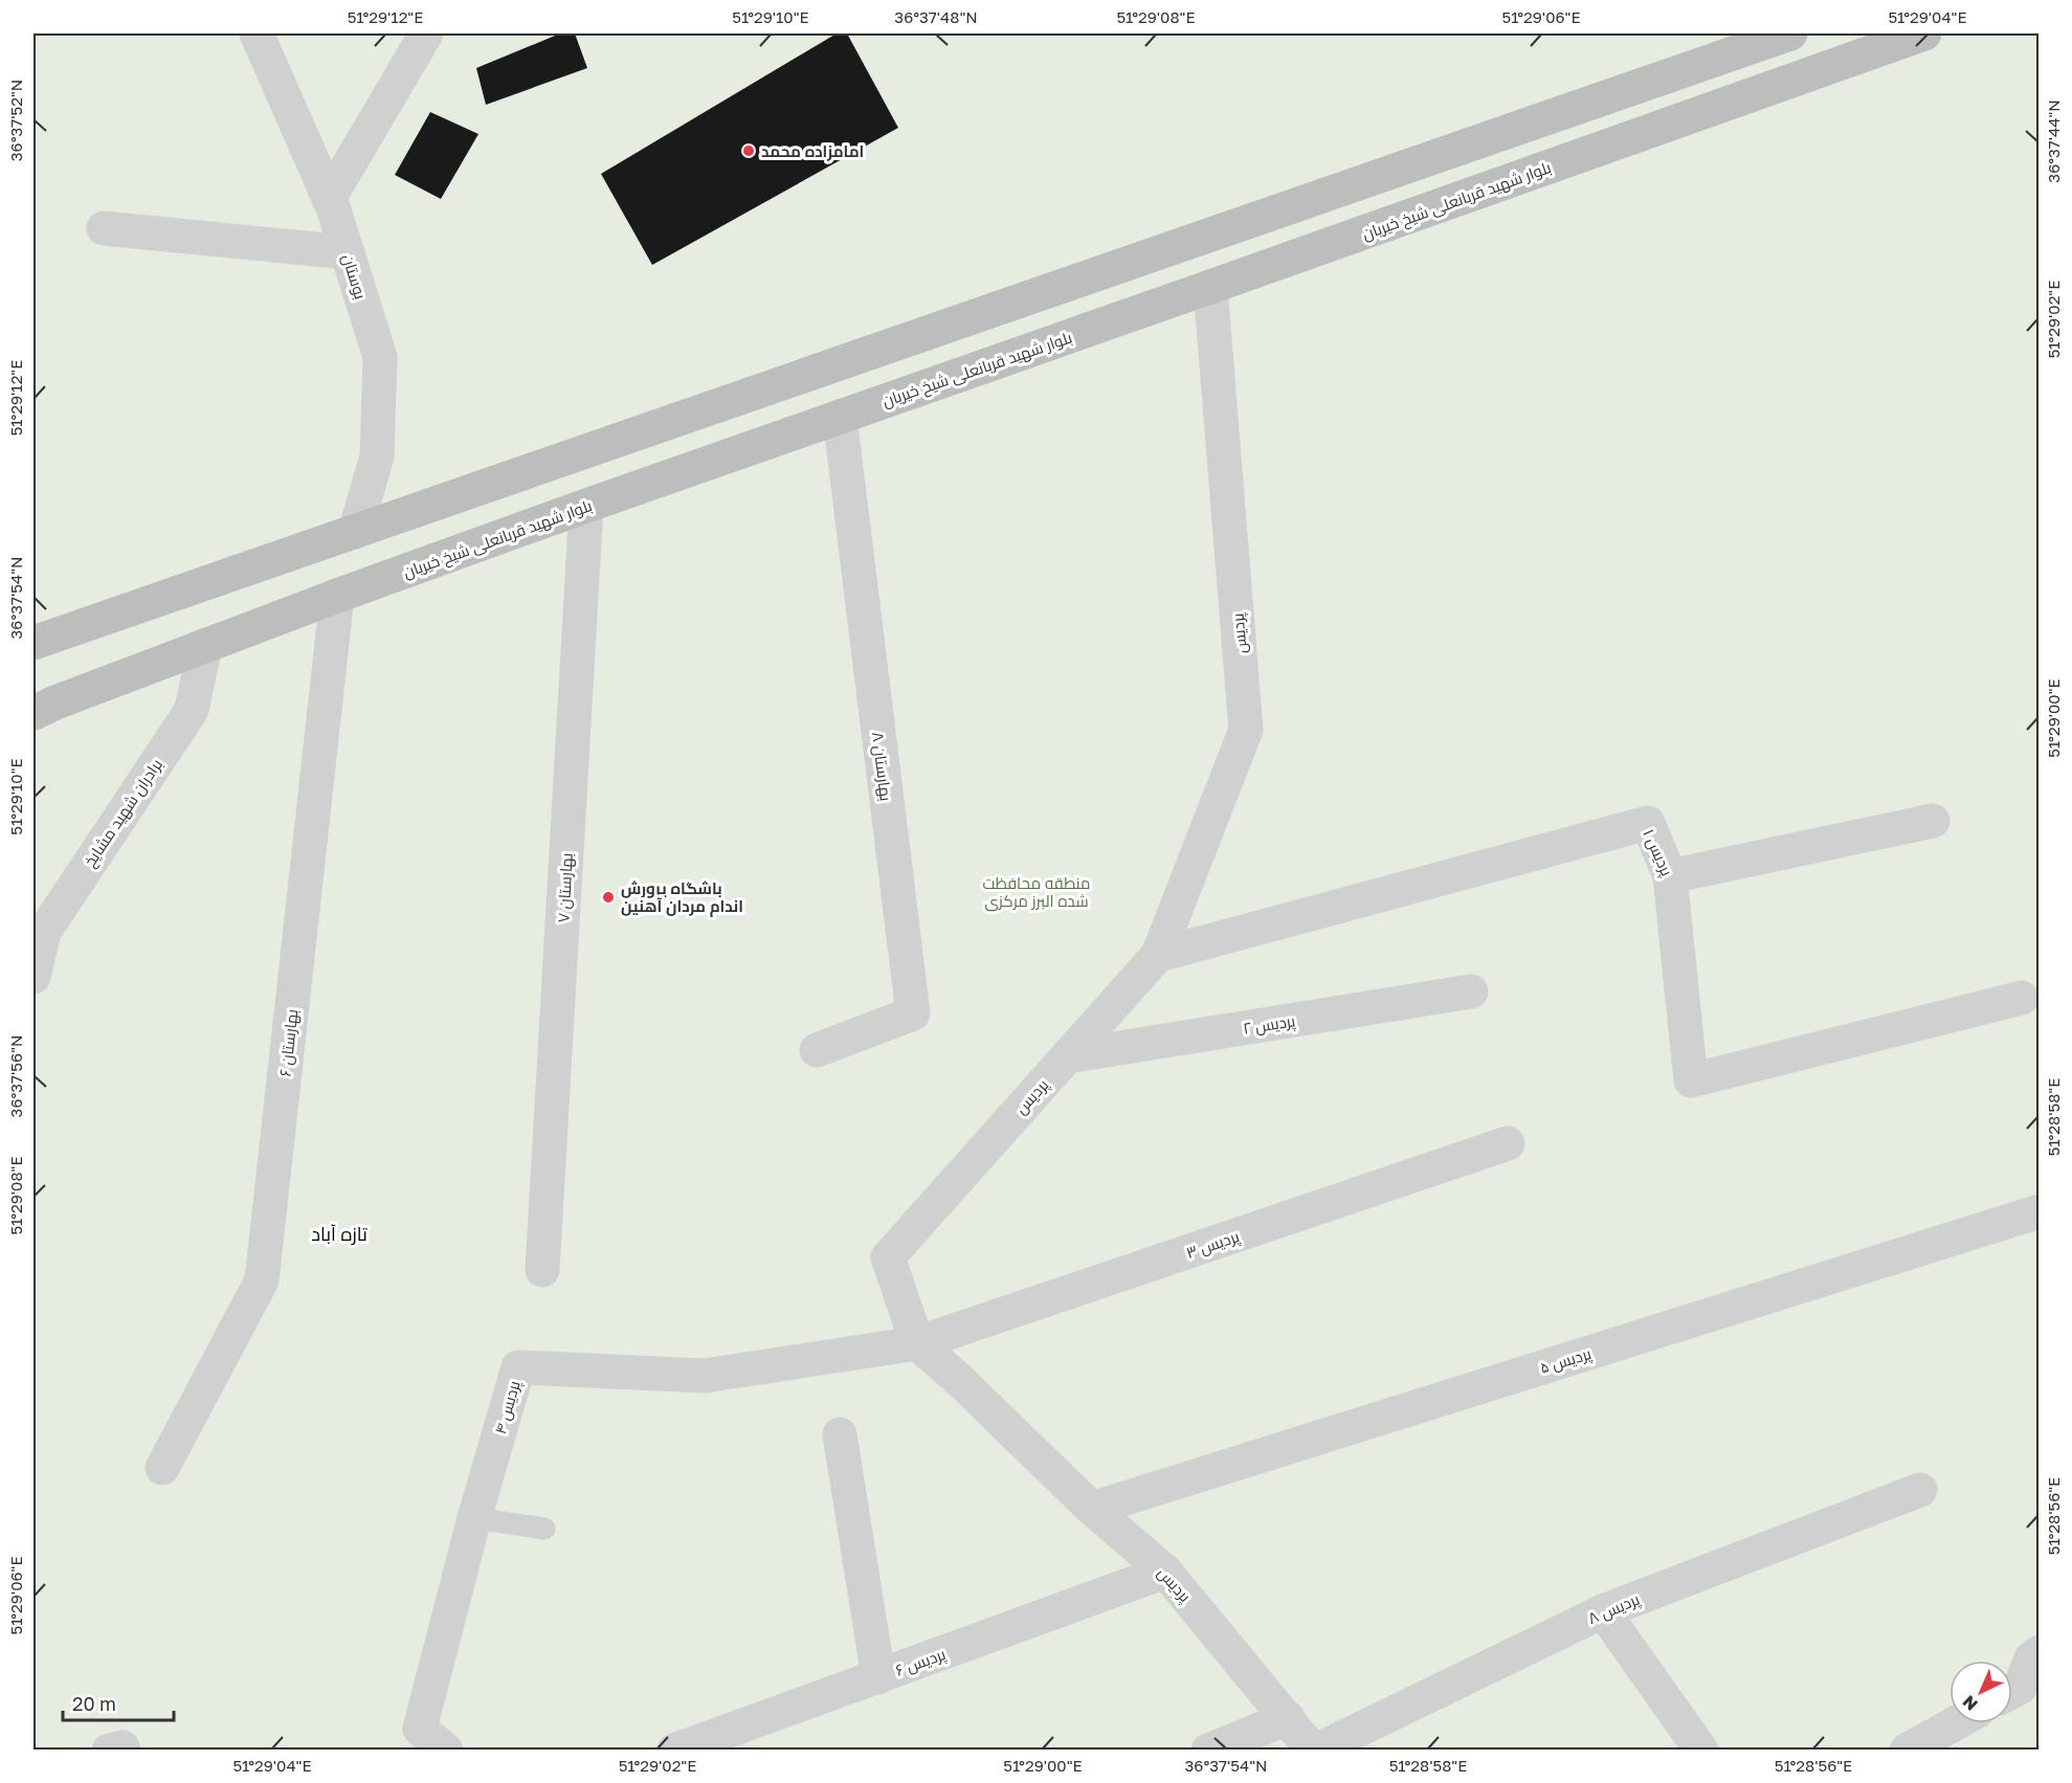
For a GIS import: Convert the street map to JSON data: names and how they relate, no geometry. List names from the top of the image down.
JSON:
{
  "streets": {
    "street": [
      "بلوار شهید قربانعلی شیخ خیریان",
      "بوستان",
      "پردیس",
      "بهارستان ۸",
      "برادران شهید مشایخ",
      "پردیس ۱",
      "بهارستان ۷",
      "پردیس ۲",
      "بهارستان ۶",
      "پردیس ۳",
      "پردیس ۵",
      "پردیس ۴",
      "پردیس ۸",
      "پردیس ۶"
    ]
  },
  "crossings": [
    ["بلوار شهید قربانعلی شیخ خیریان", "پردیس"],
    ["بلوار شهید قربانعلی شیخ خیریان", "بهارستان ۸"],
    ["بلوار شهید قربانعلی شیخ خیریان", "برادران شهید مشایخ"],
    ["بلوار شهید قربانعلی شیخ خیریان", "بهارستان ۷"],
    ["بلوار شهید قربانعلی شیخ خیریان", "بهارستان ۶"],
    ["پردیس", "پردیس ۱"],
    ["پردیس", "پردیس ۲"],
    ["پردیس", "پردیس ۳"],
    ["پردیس", "پردیس ۵"],
    ["پردیس", "پردیس ۴"],
    ["پردیس", "پردیس ۸"],
    ["پردیس", "پردیس ۶"],
    ["پردیس ۳", "پردیس ۴"]
  ],
  "districts": ["تازه آباد"],
  "parks": ["منطقه محافظت شده البرز مرکزی"],
  "places": ["امامزاده محمد", "باشگاه پرورش اندام مردان آهنین"],
  "scale_bar": "20 m",
  "north": "bottom left",
  "coordinates": [
    "51°29'12\"E",
    "51°29'10\"E",
    "36°37'48\"N",
    "51°29'08\"E",
    "51°29'06\"E",
    "51°29'04\"E",
    "36°37'52\"N",
    "36°37'44\"N",
    "51°29'02\"E",
    "36°37'54\"N",
    "51°29'00\"E",
    "36°37'56\"N",
    "51°28'58\"E",
    "51°28'56\"E"
  ]
}
